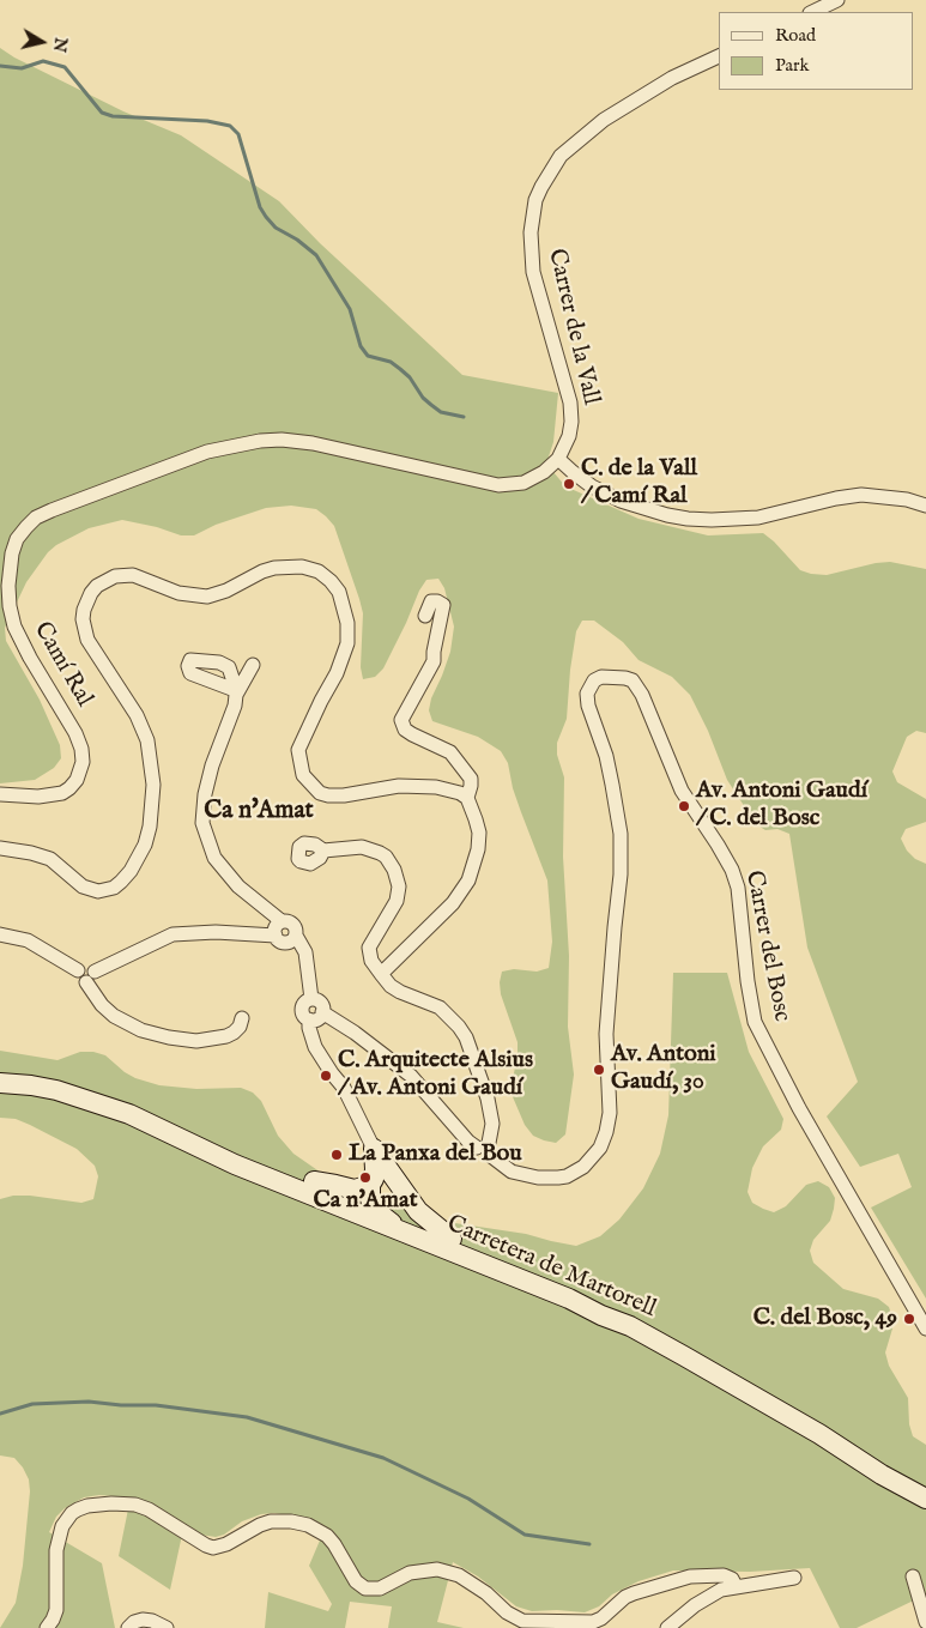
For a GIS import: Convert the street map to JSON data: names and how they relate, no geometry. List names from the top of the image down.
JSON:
{
  "streets": {
    "main road": ["Carretera de Martorell"],
    "street": ["Carrer de la Vall", "Camí Ral", "Carrer del Bosc"]
  },
  "crossings": [
    ["Carrer de la Vall", "Camí Ral"]
  ],
  "districts": ["Ca n'Amat"],
  "places": [
    "C. de la Vall / Camí Ral",
    "Av. Antoni Gaudí / C. del Bosc",
    "Av. Antoni Gaudí, 30",
    "C. Arquitecte Alsius / Av. Antoni Gaudí",
    "La Panxa del Bou",
    "Ca n'Amat",
    "C. del Bosc, 49"
  ],
  "legend": ["Road", "Park"],
  "north": "right"
}
